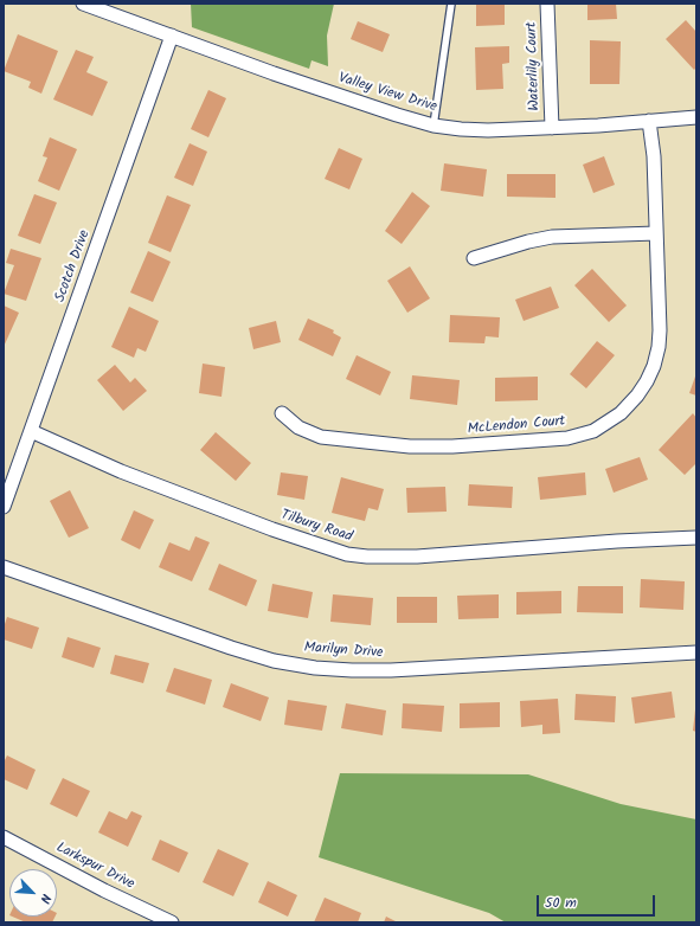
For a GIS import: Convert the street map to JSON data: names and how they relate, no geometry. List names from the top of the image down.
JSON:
{
  "streets": {
    "street": [
      "Waterlily Court",
      "Valley View Drive",
      "Scotch Drive",
      "McLendon Court",
      "Tilbury Road",
      "Marilyn Drive",
      "Larkspur Drive"
    ]
  },
  "crossings": [
    ["Waterlily Court", "Valley View Drive"],
    ["Valley View Drive", "Scotch Drive"],
    ["Valley View Drive", "McLendon Court"],
    ["Scotch Drive", "Tilbury Road"]
  ],
  "scale_bar": "50 m",
  "north": "bottom right"
}
